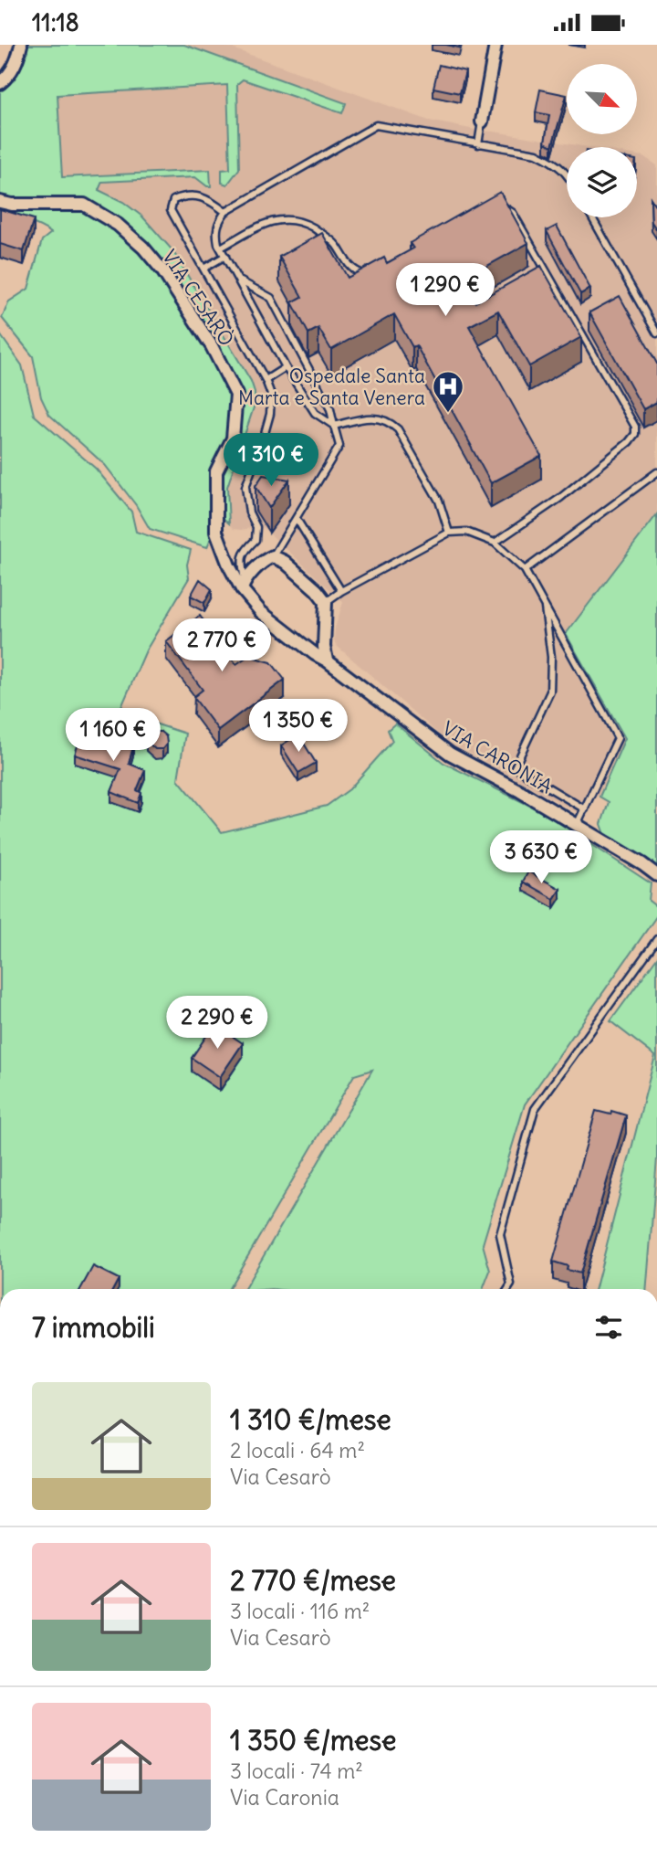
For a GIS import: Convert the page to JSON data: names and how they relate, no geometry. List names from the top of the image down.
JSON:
{
  "streets": {
    "street": ["VIA CESARÒ", "VIA CARONIA"]
  },
  "crossings": [
    ["VIA CESARÒ", "VIA CARONIA"]
  ],
  "places": {
    "hospital": ["Ospedale Santa Marta e Santa Venera"]
  },
  "north": "bottom right",
  "page": {
    "status": "11:18",
    "price": [
      "1 290 €",
      "1 310 €",
      "2 770 €",
      "1 350 €",
      "1 160 €",
      "3 630 €",
      "2 290 €"
    ],
    "heading": "7 immobili",
    "list": [
      {
        "name": "1 310 €/mese",
        "note": "2 locali · 64 m² · Via Cesarò"
      },
      {
        "name": "2 770 €/mese",
        "note": "3 locali · 116 m² · Via Cesarò"
      },
      {
        "name": "1 350 €/mese",
        "note": "3 locali · 74 m² · Via Caronia"
      }
    ]
  }
}
